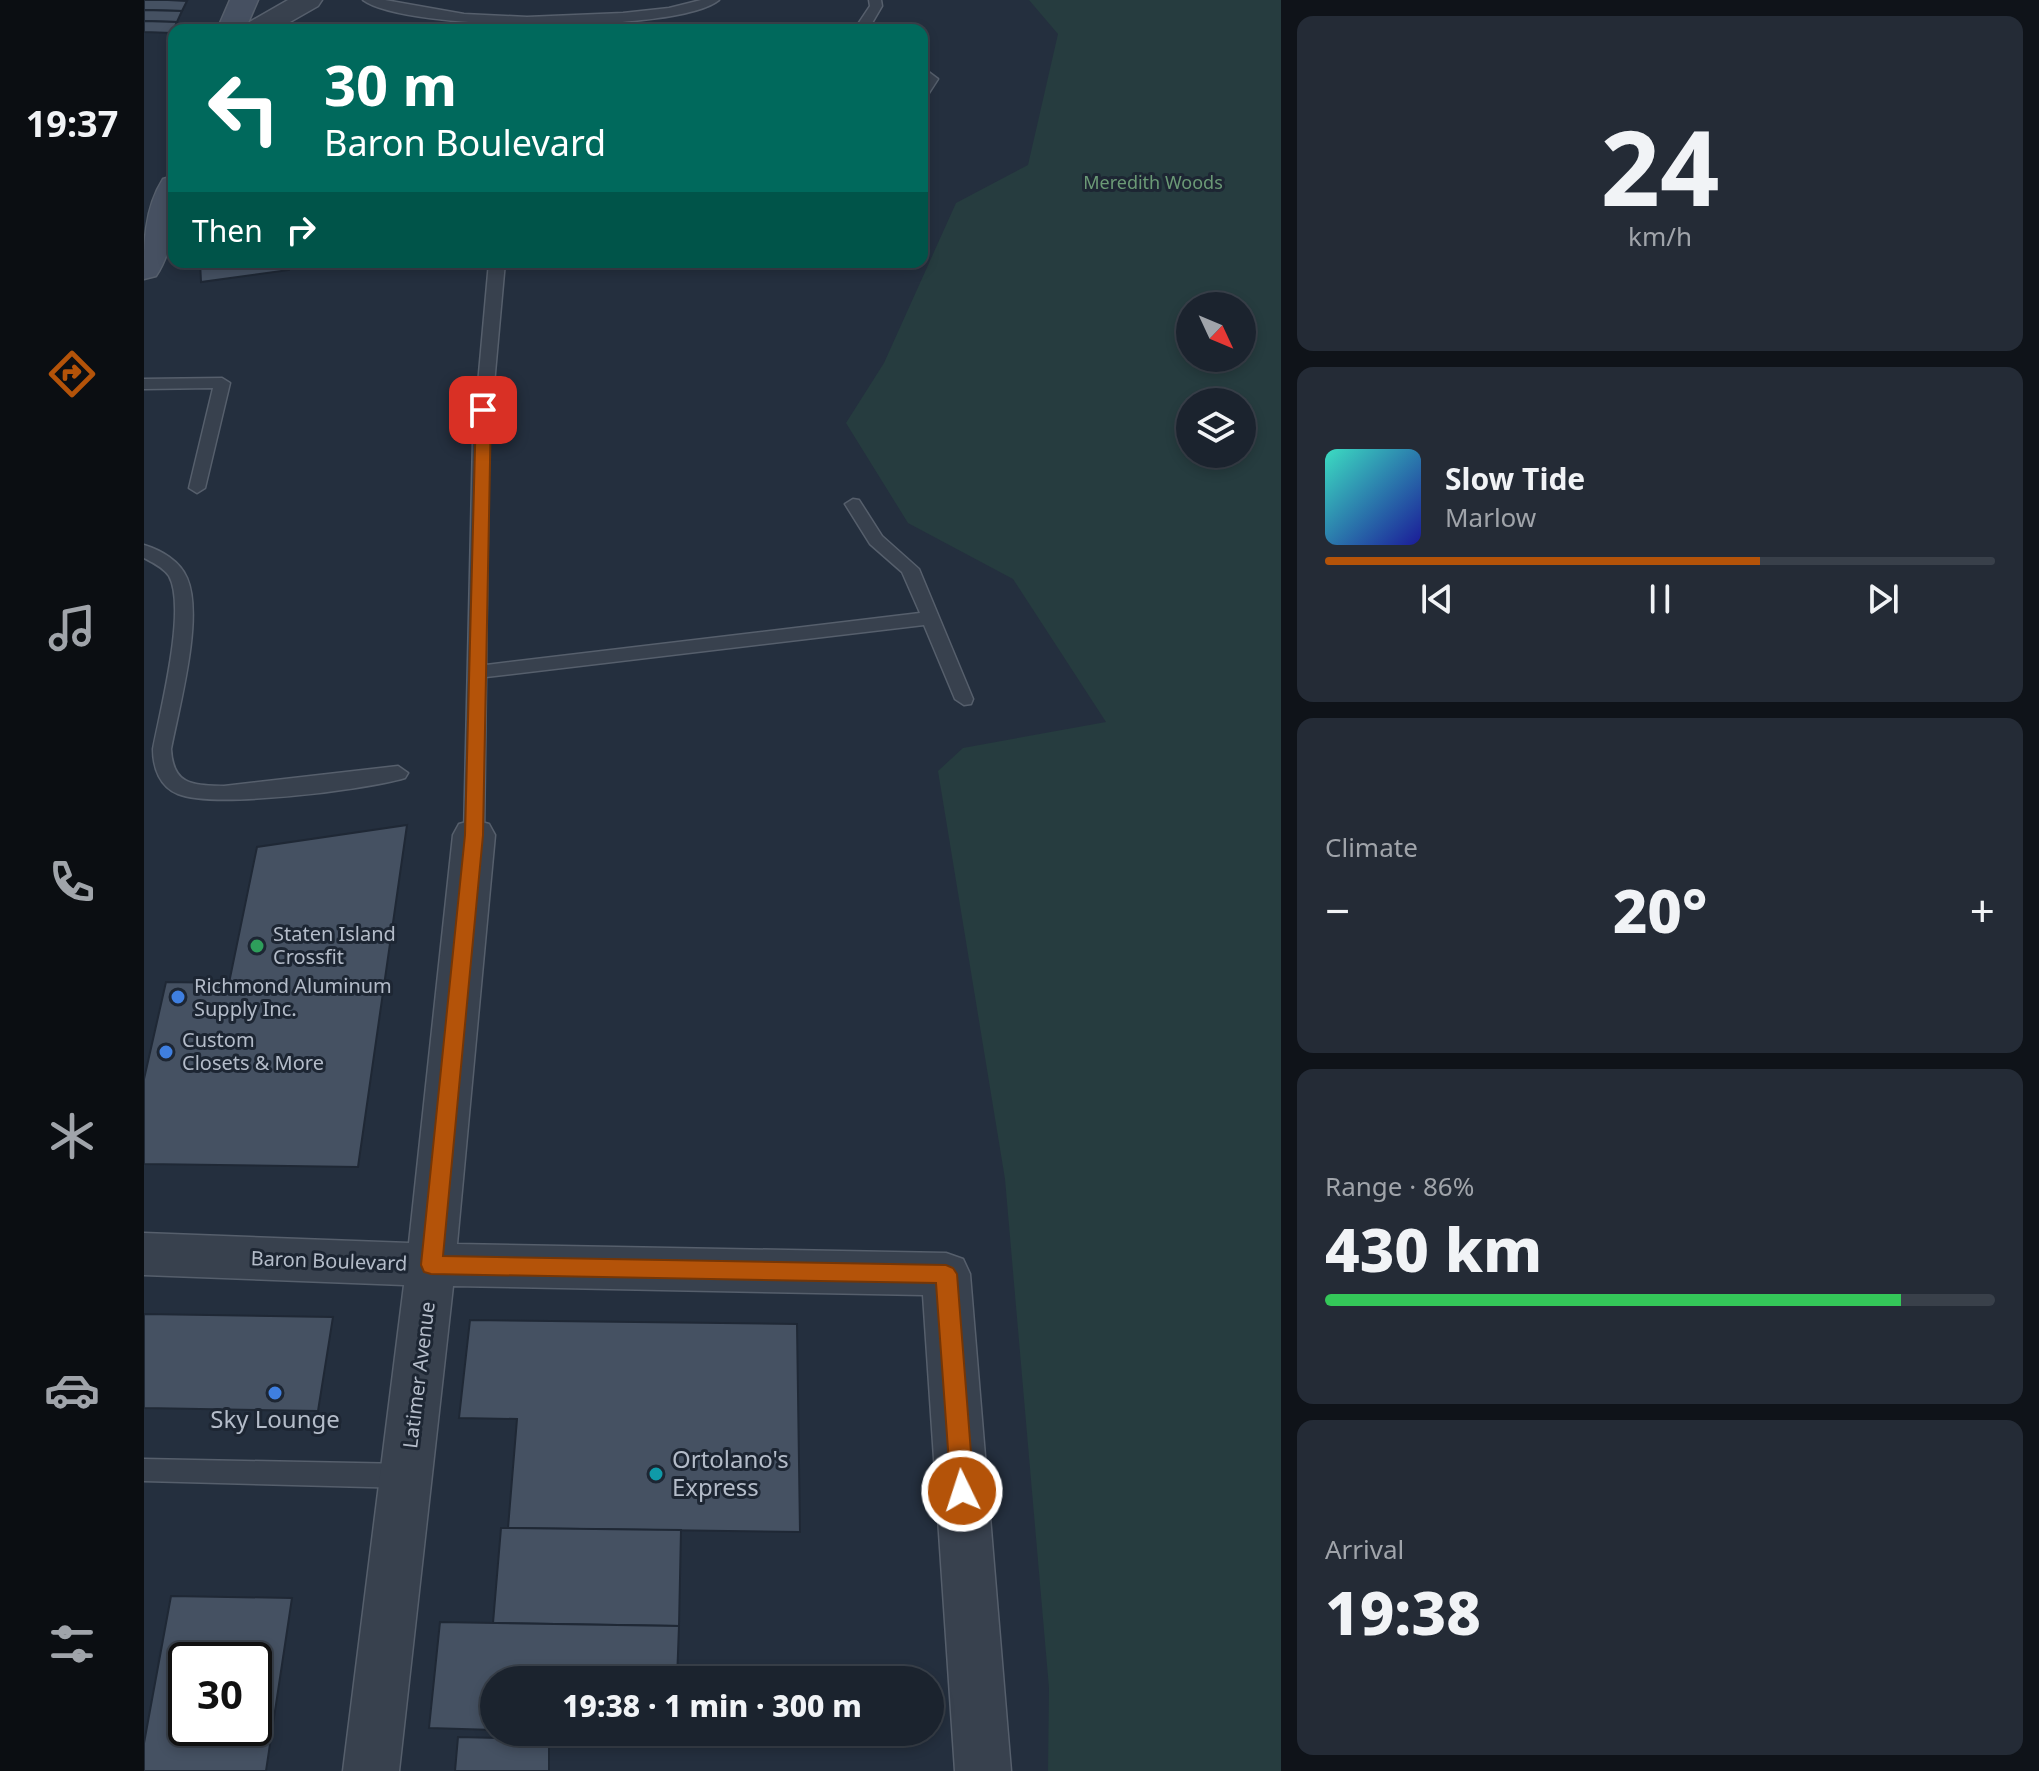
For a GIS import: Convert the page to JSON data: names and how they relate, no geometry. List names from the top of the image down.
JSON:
{
  "streets": {
    "street": ["Baron Boulevard", "Latimer Avenue"]
  },
  "crossings": [
    ["Baron Boulevard", "Latimer Avenue"]
  ],
  "parks": ["Meredith Woods"],
  "places": [
    "Staten Island Crossfit",
    "Richmond Aluminum Supply Inc.",
    "Custom Closets & More",
    "Sky Lounge",
    "Ortolano's Express"
  ],
  "north": "bottom right",
  "page": {
    "tabs": "19:37",
    "tile": [
      ["24", "km/h"],
      "Climate",
      ["Range · 86%", "430 km"],
      ["Arrival", "19:38"]
    ],
    "turn": ["30 m", "Baron Boulevard"],
    "then": "Then",
    "song": ["Slow Tide", "Marlow"],
    "heat": ["−", "20°", "+"],
    "limit": "30",
    "trip": "19:38 · 1 min · 300 m"
  }
}
